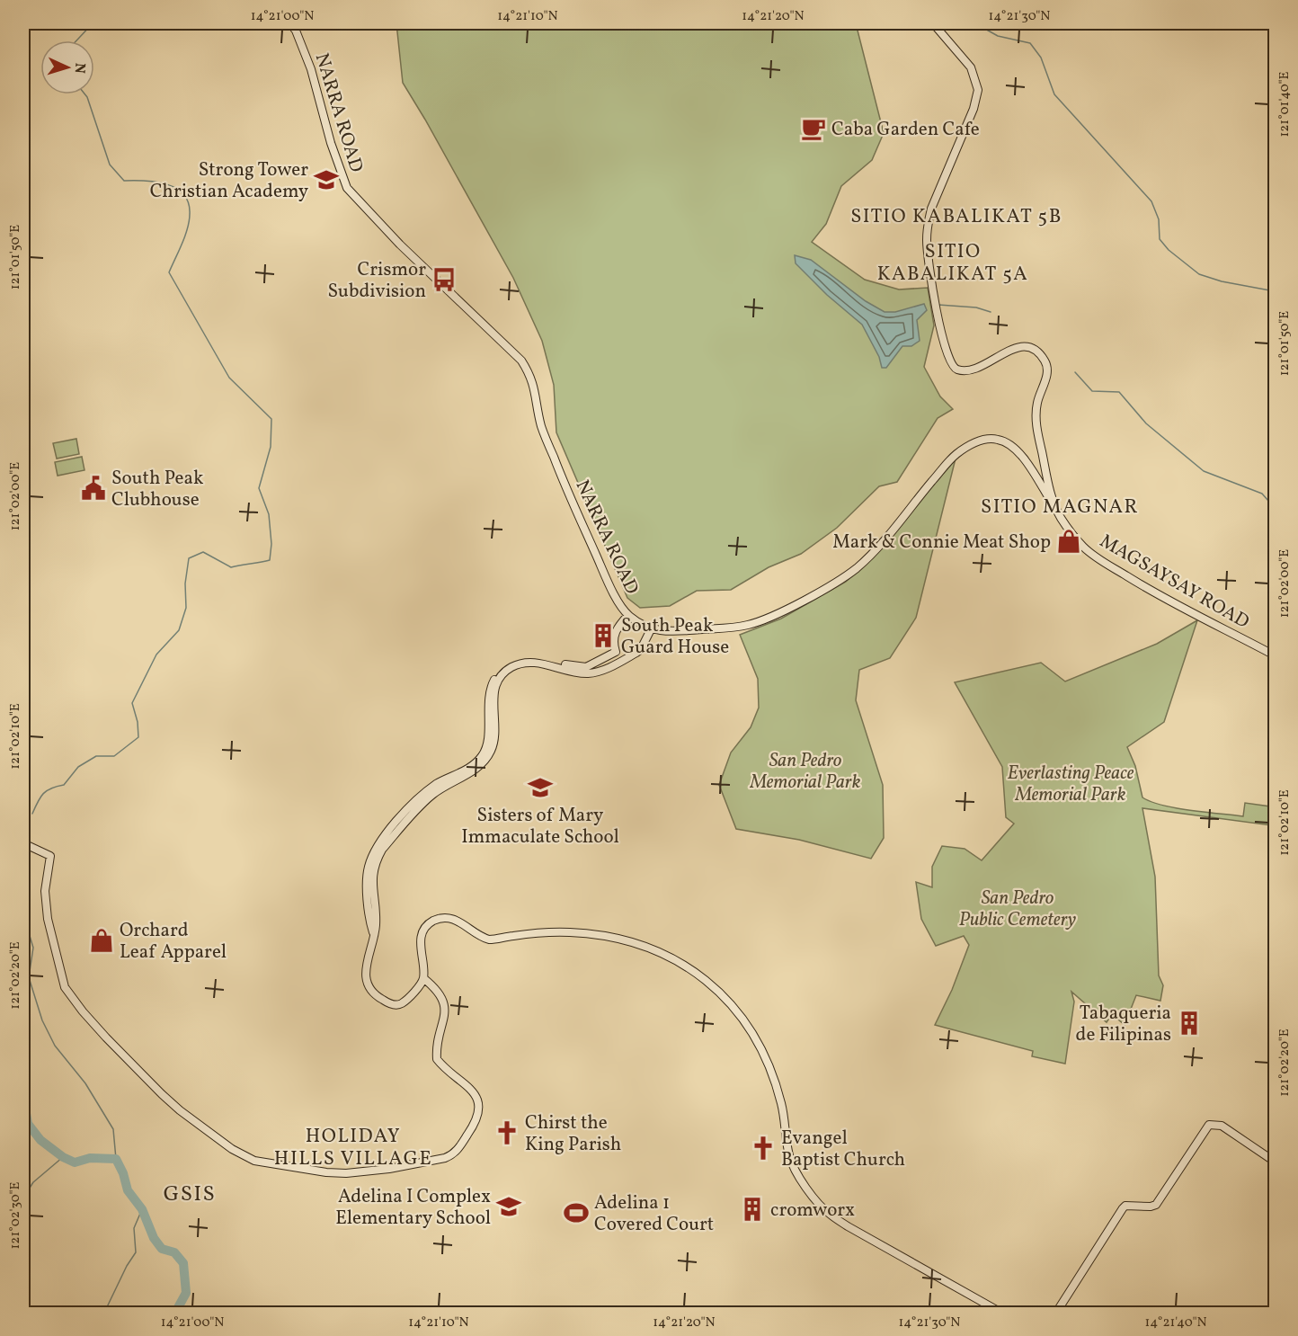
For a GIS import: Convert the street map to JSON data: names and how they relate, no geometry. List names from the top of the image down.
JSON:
{
  "streets": {
    "street": ["NARRA ROAD", "MAGSAYSAY ROAD"]
  },
  "districts": [
    "SITIO KABALIKAT 5B",
    "SITIO KABALIKAT 5A",
    "SITIO MAGNAR",
    "HOLIDAY HILLS VILLAGE",
    "GSIS"
  ],
  "parks": ["San Pedro Memorial Park", "Everlasting Peace Memorial Park", "San Pedro Public Cemetery"],
  "places": {
    "cafe": ["Caba Garden Cafe"],
    "school or university": ["Strong Tower Christian Academy", "Sisters of Mary Immaculate School", "Adelina I Complex Elementary School"],
    "bus stop": ["Crismor Subdivision"],
    "public building": ["South Peak Clubhouse"],
    "shop": ["Mark & Connie Meat Shop", "Orchard Leaf Apparel"],
    "building": ["South Peak Guard House", "Tabaqueria de Filipinas", "cromworx"],
    "church": ["Chirst the King Parish", "Evangel Baptist Church"],
    "sports": ["Adelina 1 Covered Court"]
  },
  "north": "right",
  "coordinates": [
    "14°21'00\"N",
    "14°21'10\"N",
    "14°21'20\"N",
    "14°21'30\"N",
    "121°01'40\"E",
    "121°01'50\"E",
    "121°02'00\"E",
    "121°02'10\"E",
    "121°02'20\"E",
    "121°02'30\"E",
    "14°21'40\"N"
  ]
}
